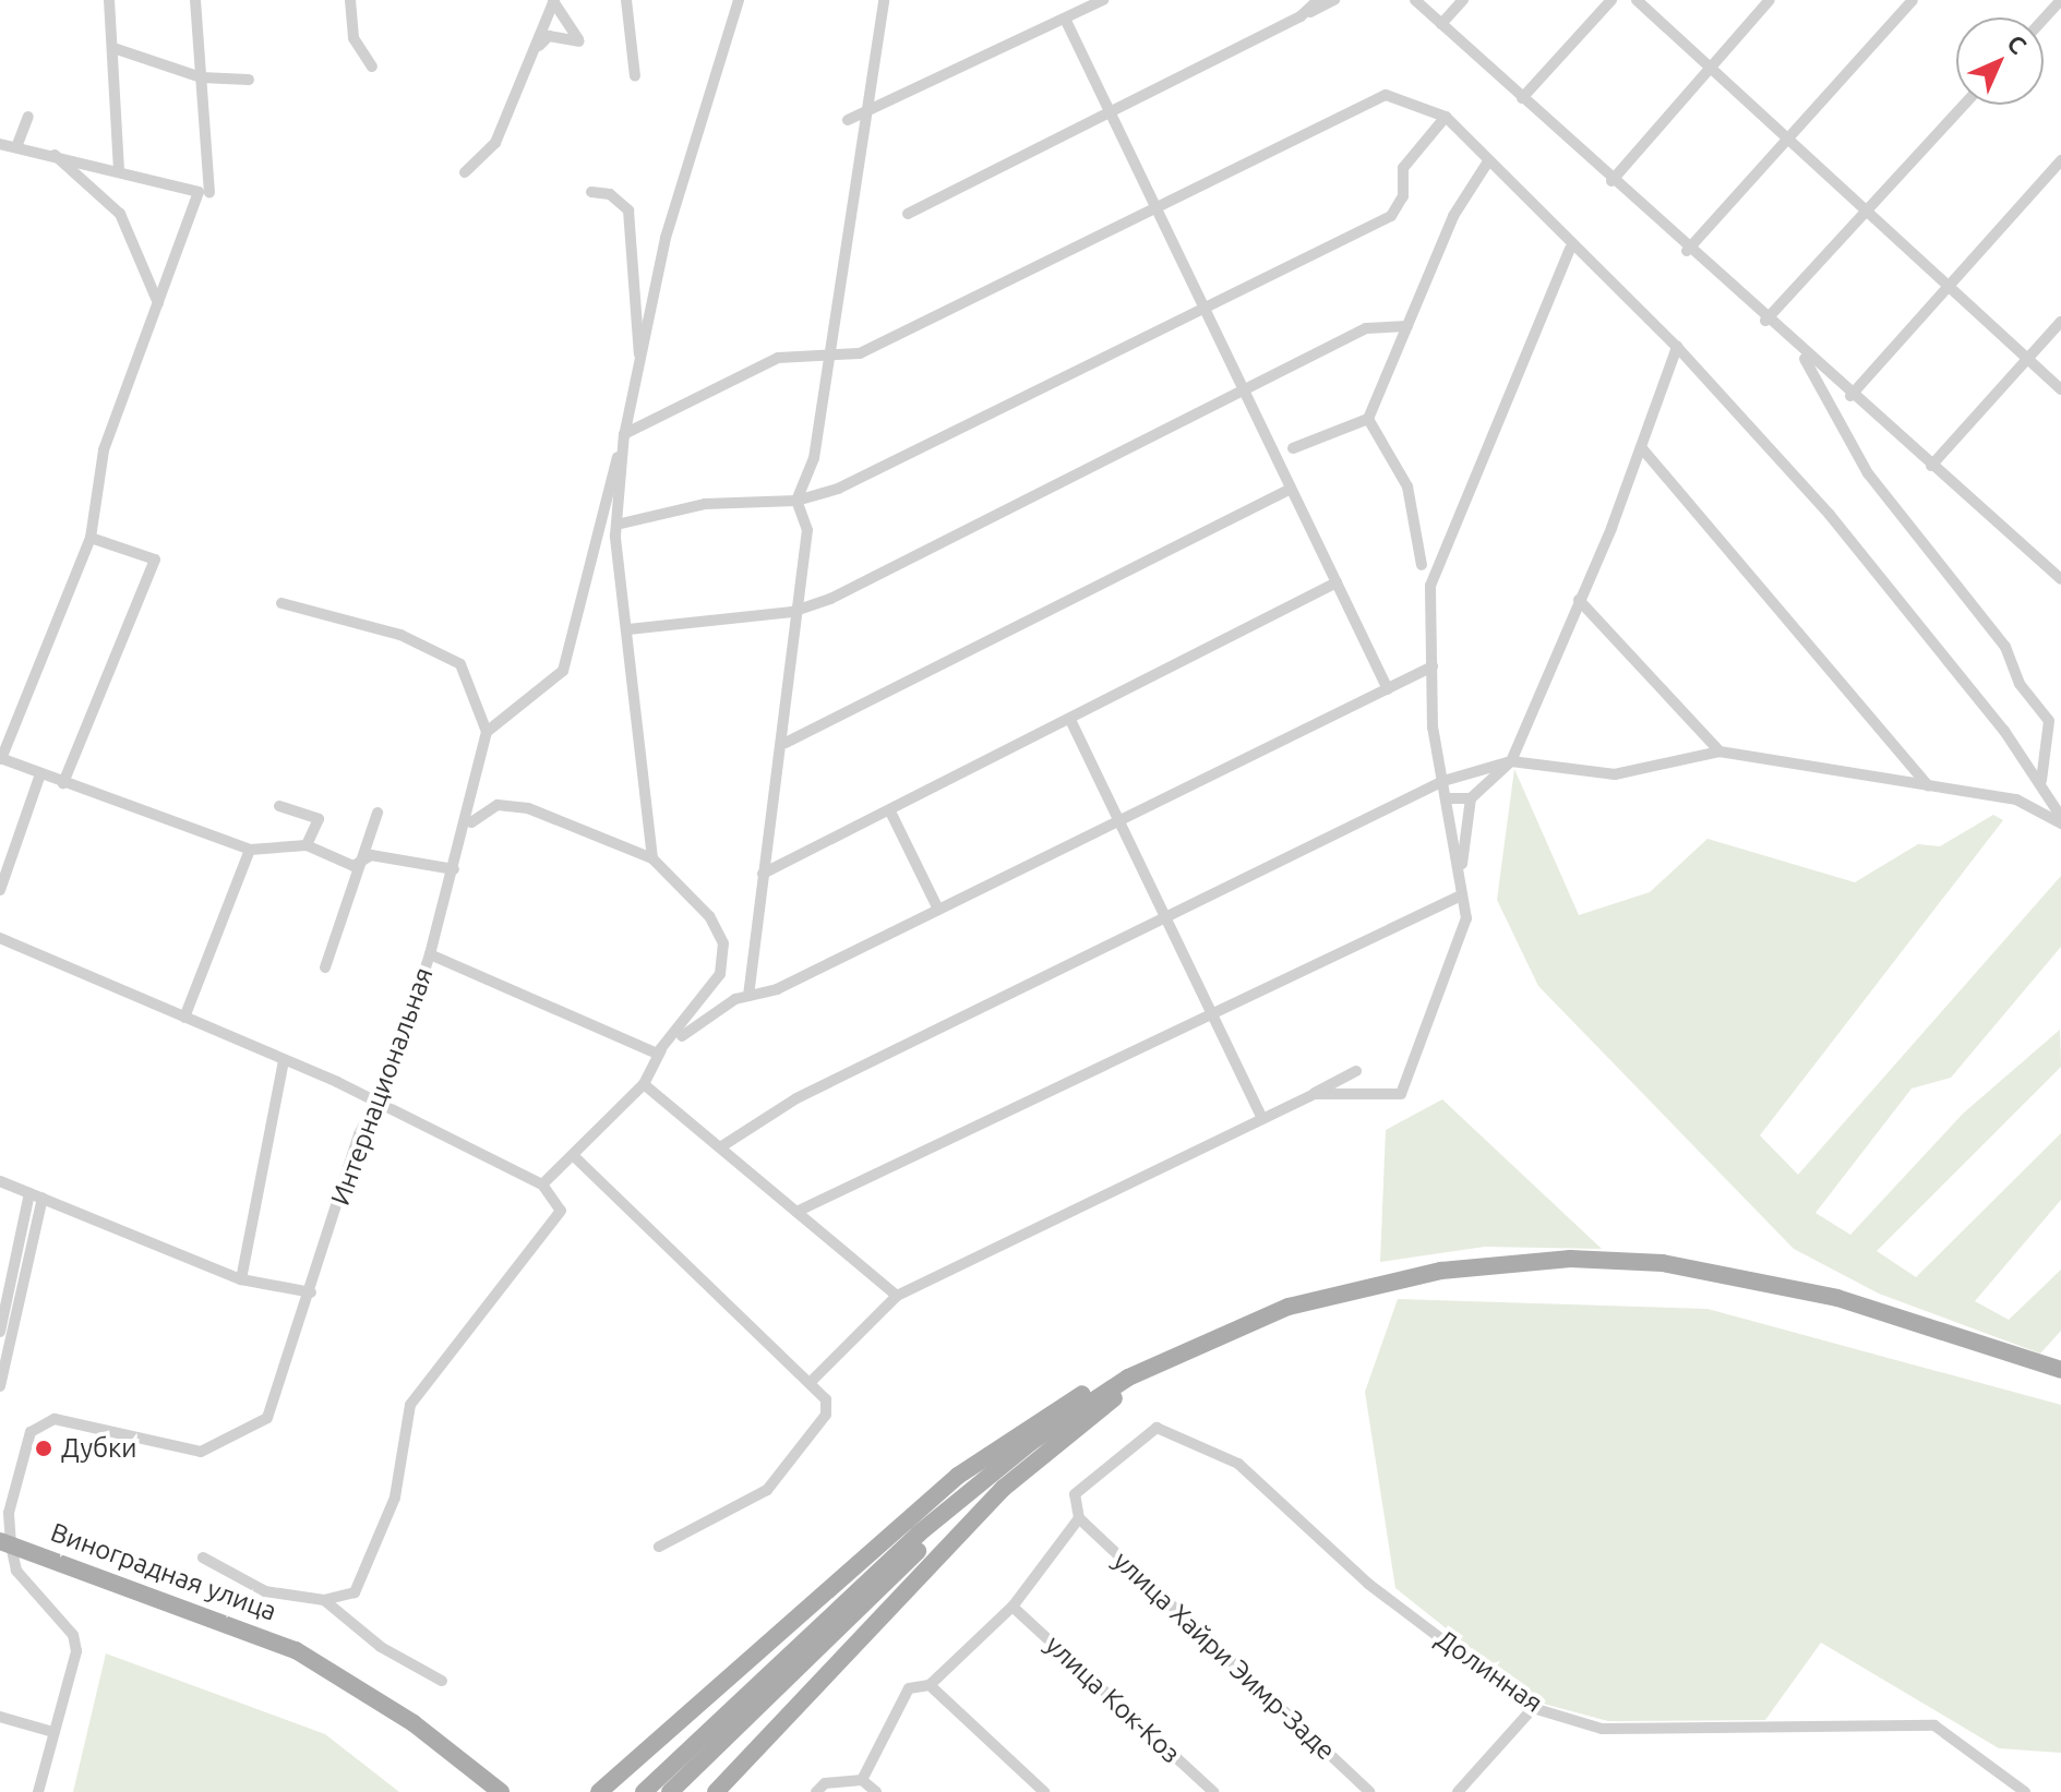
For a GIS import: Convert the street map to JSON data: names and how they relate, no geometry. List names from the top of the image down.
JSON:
{
  "streets": {
    "main road": ["Виноградная улица"],
    "street": [
      "Интернациональная",
      "улица Хайри Эимр-Заде",
      "Долинная",
      "улица Кок-Коз"
    ]
  },
  "crossings": [
    ["Интернациональная", "Виноградная улица"],
    ["улица Хайри Эимр-Заде", "Долинная"]
  ],
  "places": ["Дубки"],
  "north": "top right"
}
